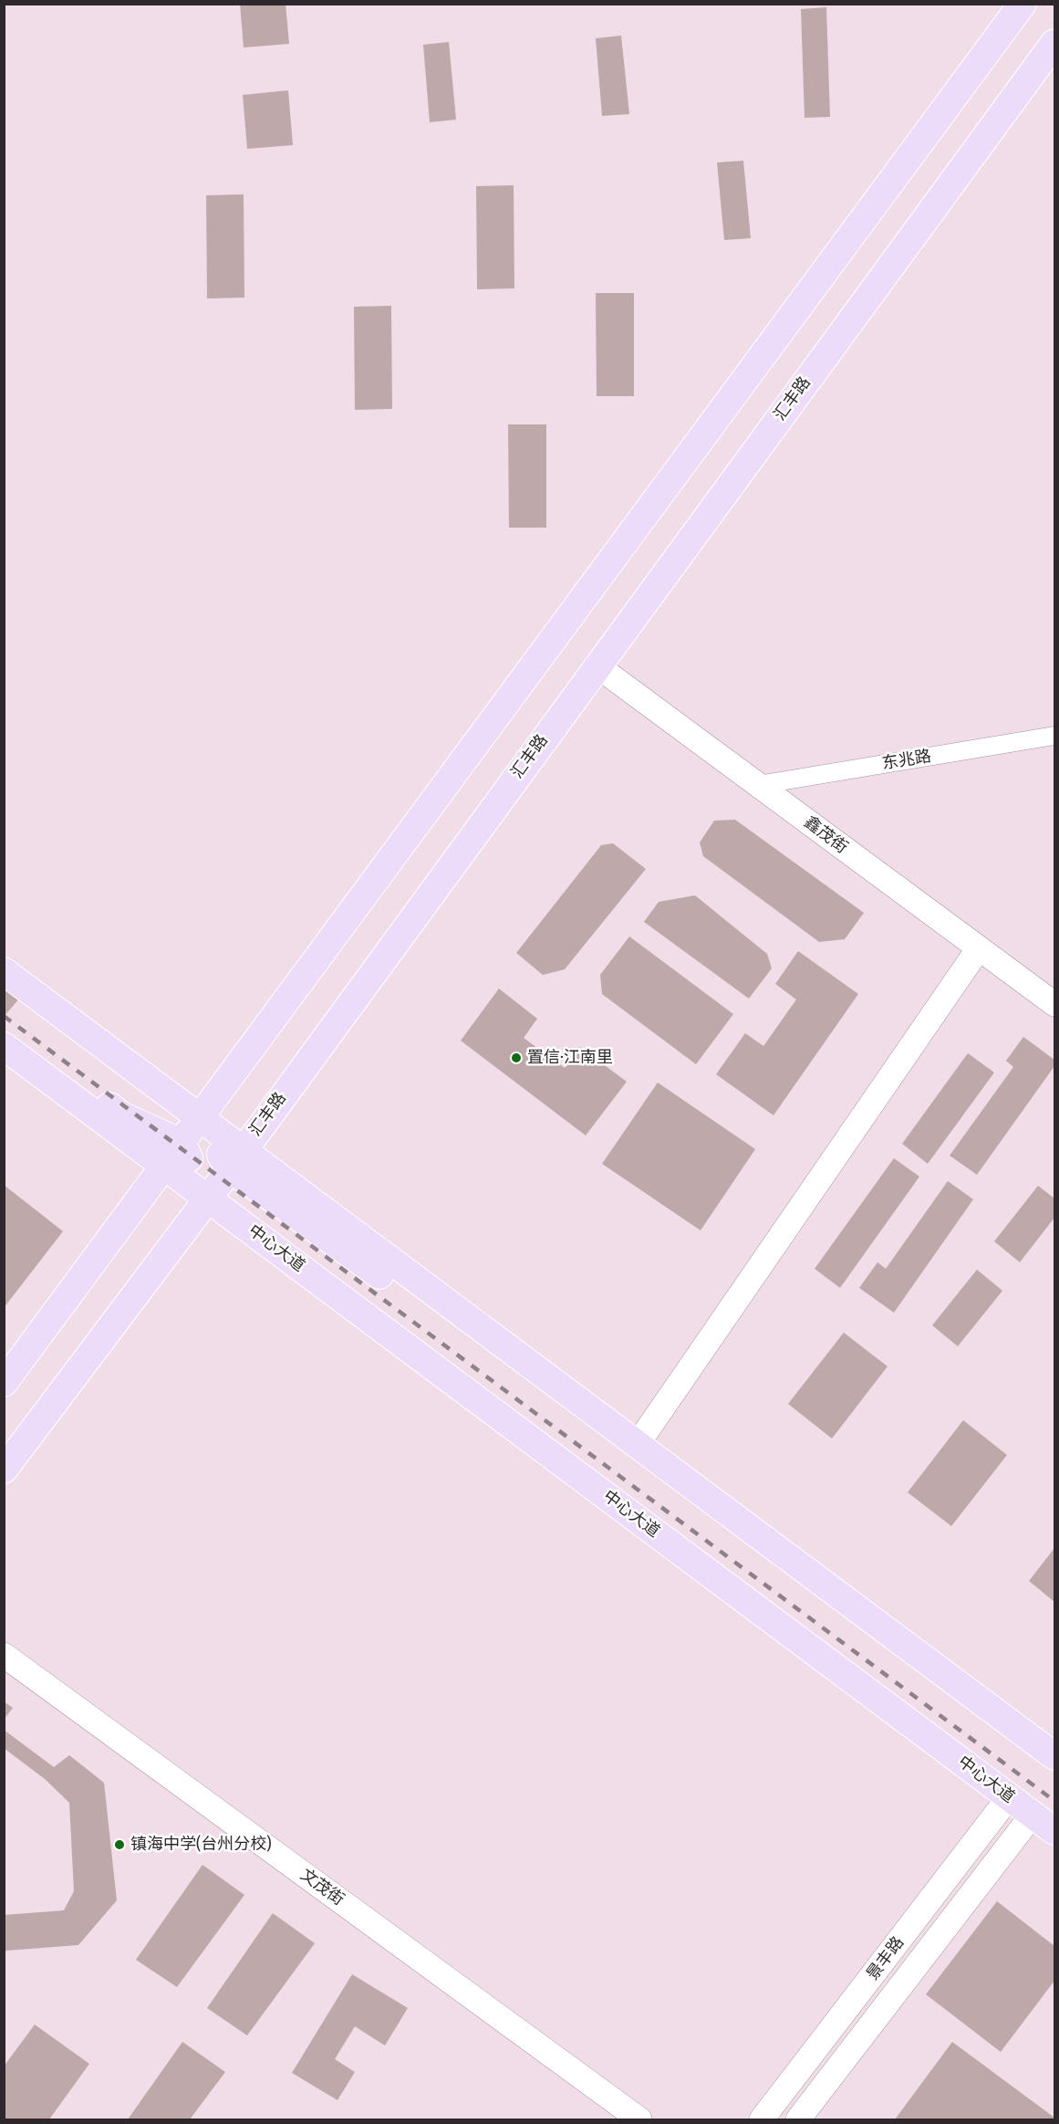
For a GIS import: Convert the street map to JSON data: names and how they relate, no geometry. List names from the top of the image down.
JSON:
{
  "streets": {
    "main road": ["汇丰路", "中心大道"],
    "street": [
      "东兆路",
      "鑫茂街",
      "文茂街",
      "景丰路"
    ]
  },
  "crossings": [
    ["汇丰路", "鑫茂街"],
    ["汇丰路", "中心大道"],
    ["东兆路", "鑫茂街"],
    ["中心大道", "景丰路"]
  ],
  "places": ["置信·江南里", "镇海中学(台州分校)"]
}
